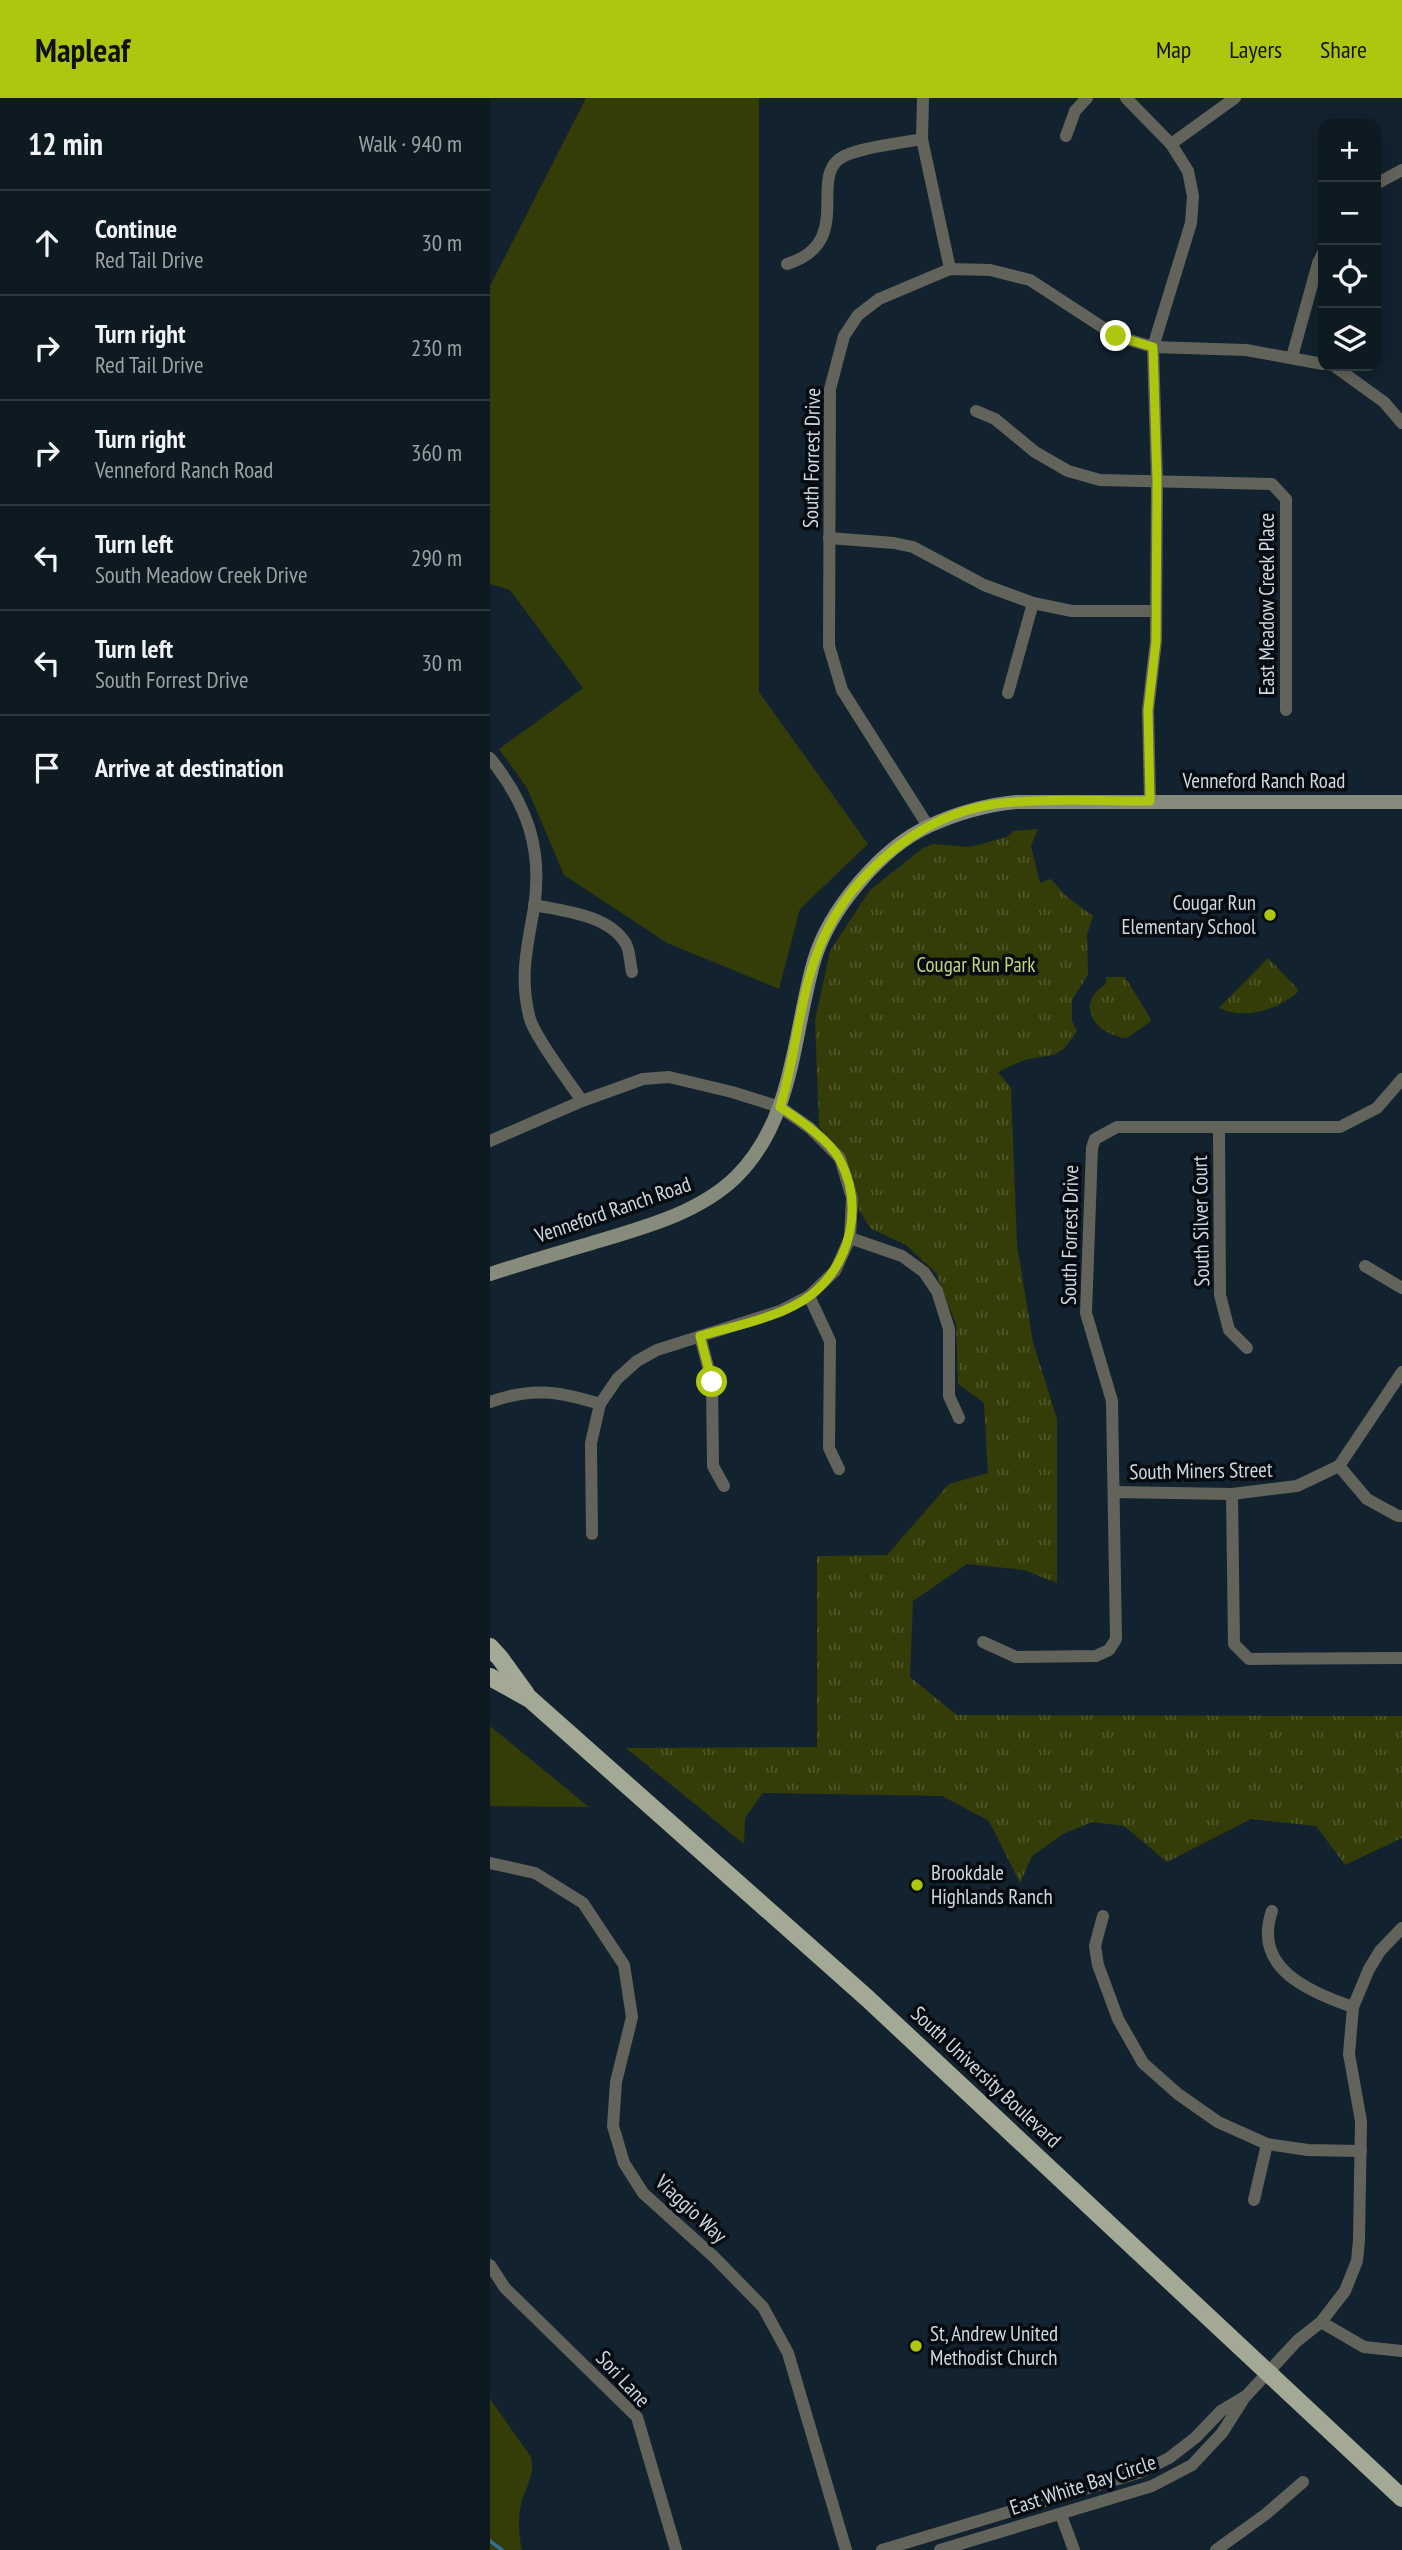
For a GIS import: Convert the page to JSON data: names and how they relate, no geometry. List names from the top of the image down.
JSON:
{
  "streets": {
    "main road": ["South University Boulevard"],
    "street": [
      "South Forrest Drive",
      "East Meadow Creek Place",
      "Venneford Ranch Road",
      "South Silver Court",
      "South Miners Street",
      "Viaggio Way",
      "Sori Lane",
      "East White Bay Circle"
    ]
  },
  "crossings": [
    ["South Forrest Drive", "Venneford Ranch Road"],
    ["South Forrest Drive", "South Silver Court"],
    ["South Forrest Drive", "South Miners Street"]
  ],
  "parks": ["Cougar Run Park"],
  "places": ["Cougar Run Elementary School", "Brookdale Highlands Ranch", "St, Andrew United Methodist Church"],
  "page": {
    "header": "Mapleaf",
    "nav": ["Map", "Layers", "Share"],
    "heading": ["12 min", "Walk · 940 m"],
    "map_buttons": ["+", "−"],
    "list": [
      ["Continue", "Red Tail Drive", "30 m"],
      ["Turn right", "Red Tail Drive", "230 m"],
      ["Turn right", "Venneford Ranch Road", "360 m"],
      ["Turn left", "South Meadow Creek Drive", "290 m"],
      ["Turn left", "South Forrest Drive", "30 m"],
      "Arrive at destination"
    ]
  }
}
